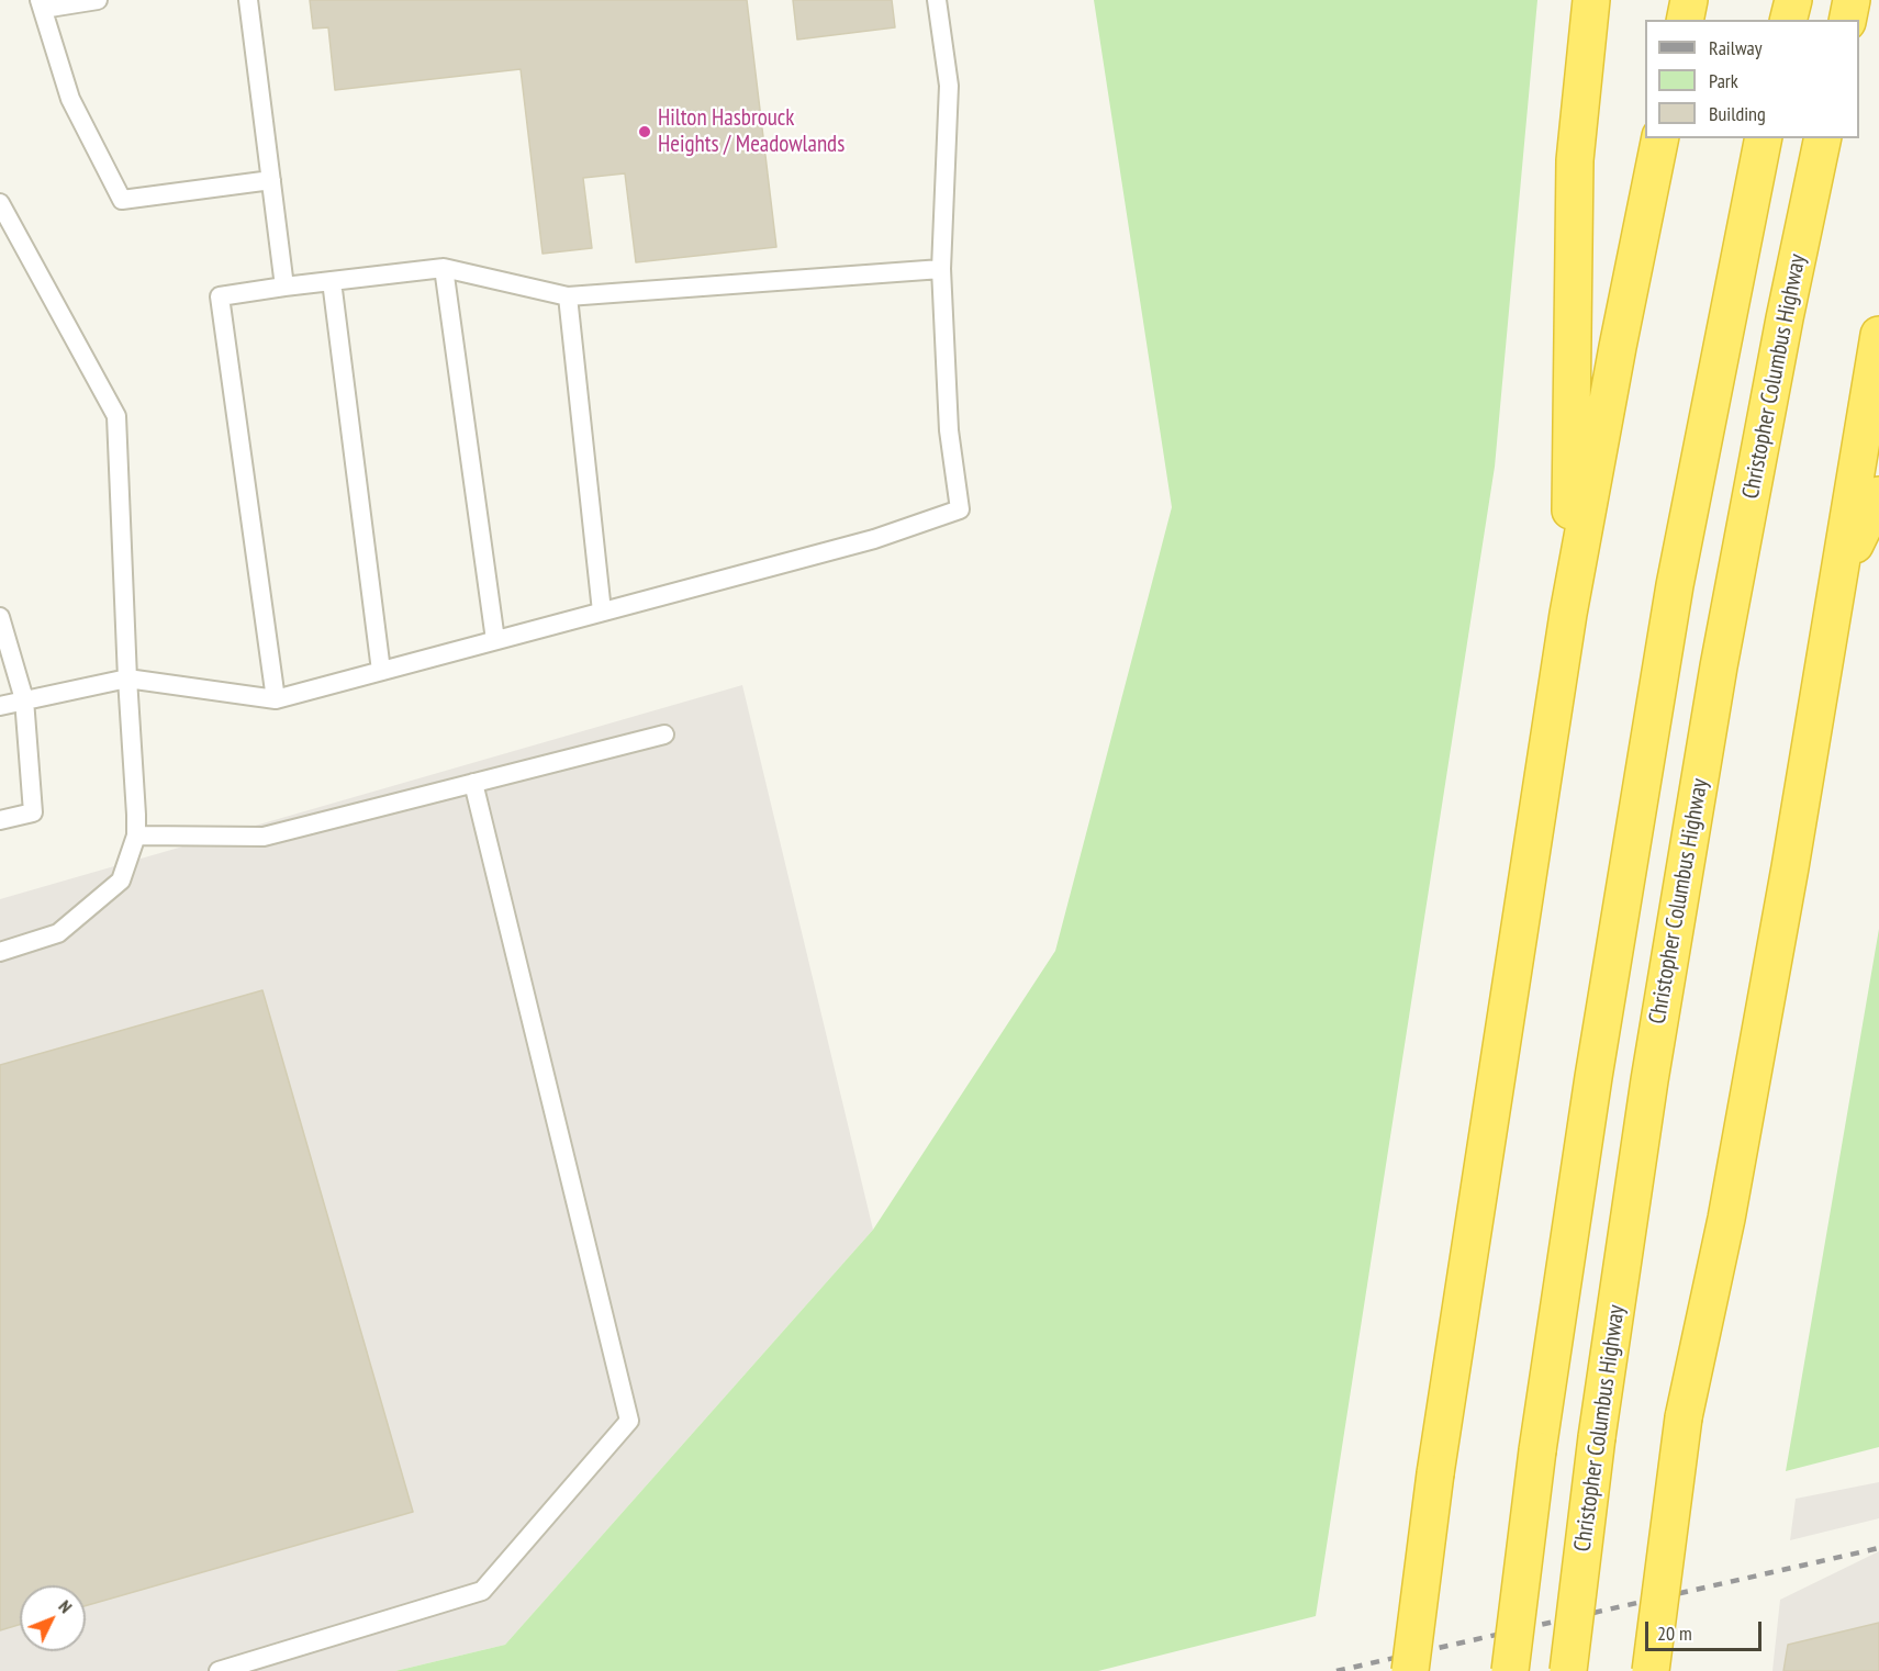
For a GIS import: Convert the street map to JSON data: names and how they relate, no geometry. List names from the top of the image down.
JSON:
{
  "streets": {
    "highway": ["Christopher Columbus Highway"]
  },
  "places": ["Hilton Hasbrouck Heights / Meadowlands"],
  "legend": ["Railway", "Park", "Building"],
  "scale_bar": "20 m",
  "north": "top right"
}
